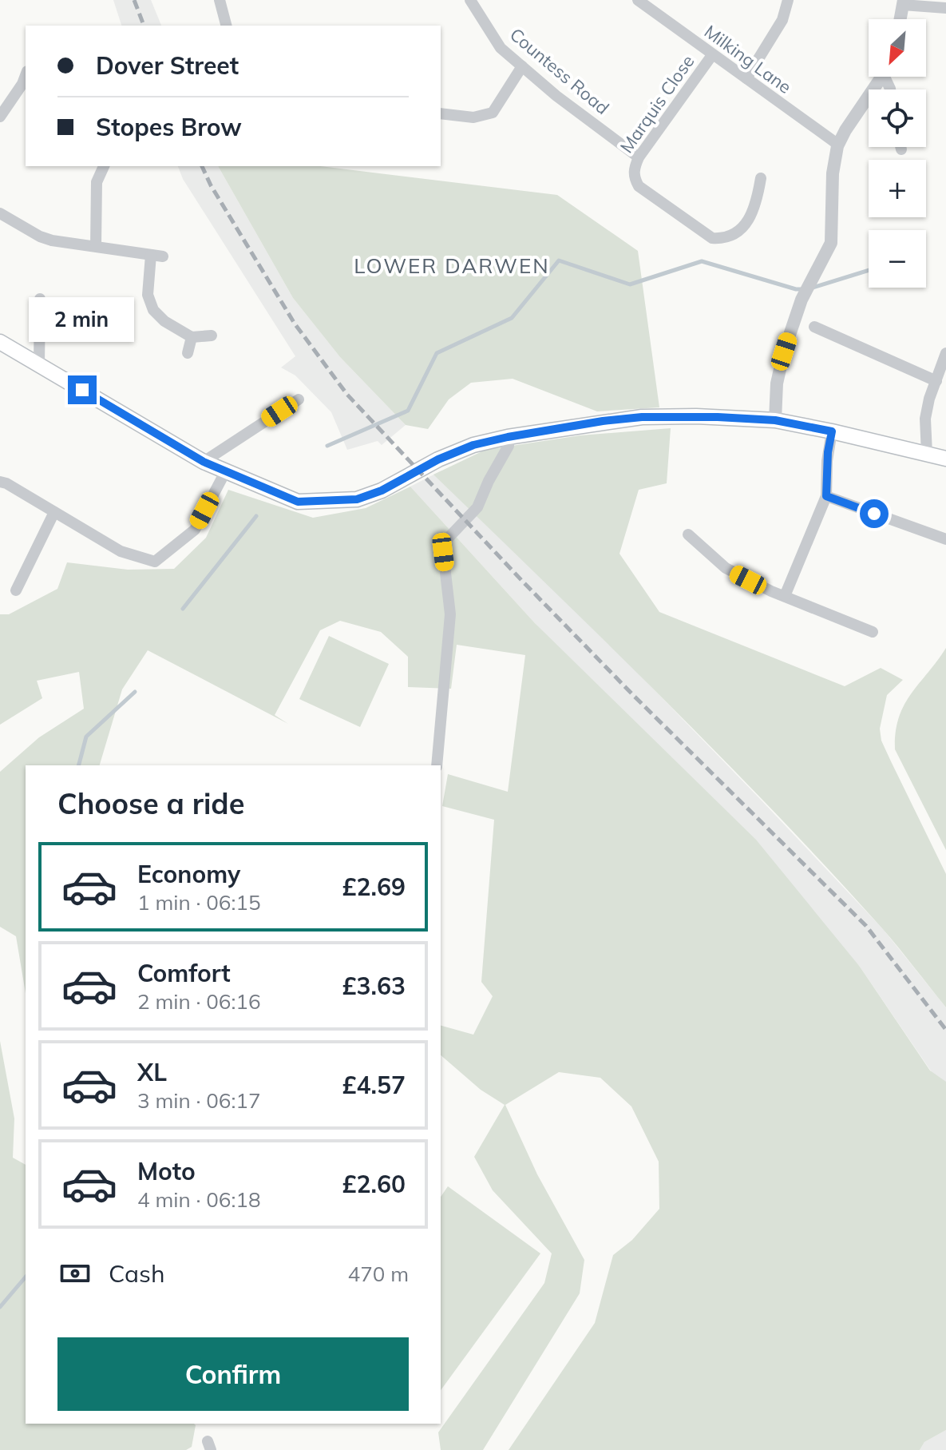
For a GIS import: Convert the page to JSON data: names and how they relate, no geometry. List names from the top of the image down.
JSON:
{
  "streets": {
    "street": ["Milking Lane", "Countess Road", "Marquis Close"]
  },
  "crossings": [
    ["Milking Lane", "Marquis Close"],
    ["Countess Road", "Marquis Close"]
  ],
  "districts": ["LOWER DARWEN"],
  "north": "bottom left",
  "page": {
    "map_buttons": ["+", "−"],
    "banner": ["Dover Street", "Stopes Brow"],
    "bubble": "2 min",
    "heading": "Choose a ride",
    "list": [
      {
        "name": "Economy",
        "note": "1 min · 06:15",
        "value": "£2.69"
      },
      {
        "name": "Comfort",
        "note": "2 min · 06:16",
        "value": "£3.63"
      },
      {
        "name": "XL",
        "note": "3 min · 06:17",
        "value": "£4.57"
      },
      {
        "name": "Moto",
        "note": "4 min · 06:18",
        "value": "£2.60"
      }
    ],
    "pay": ["Cash", "470 m"],
    "buttons": "Confirm"
  }
}
